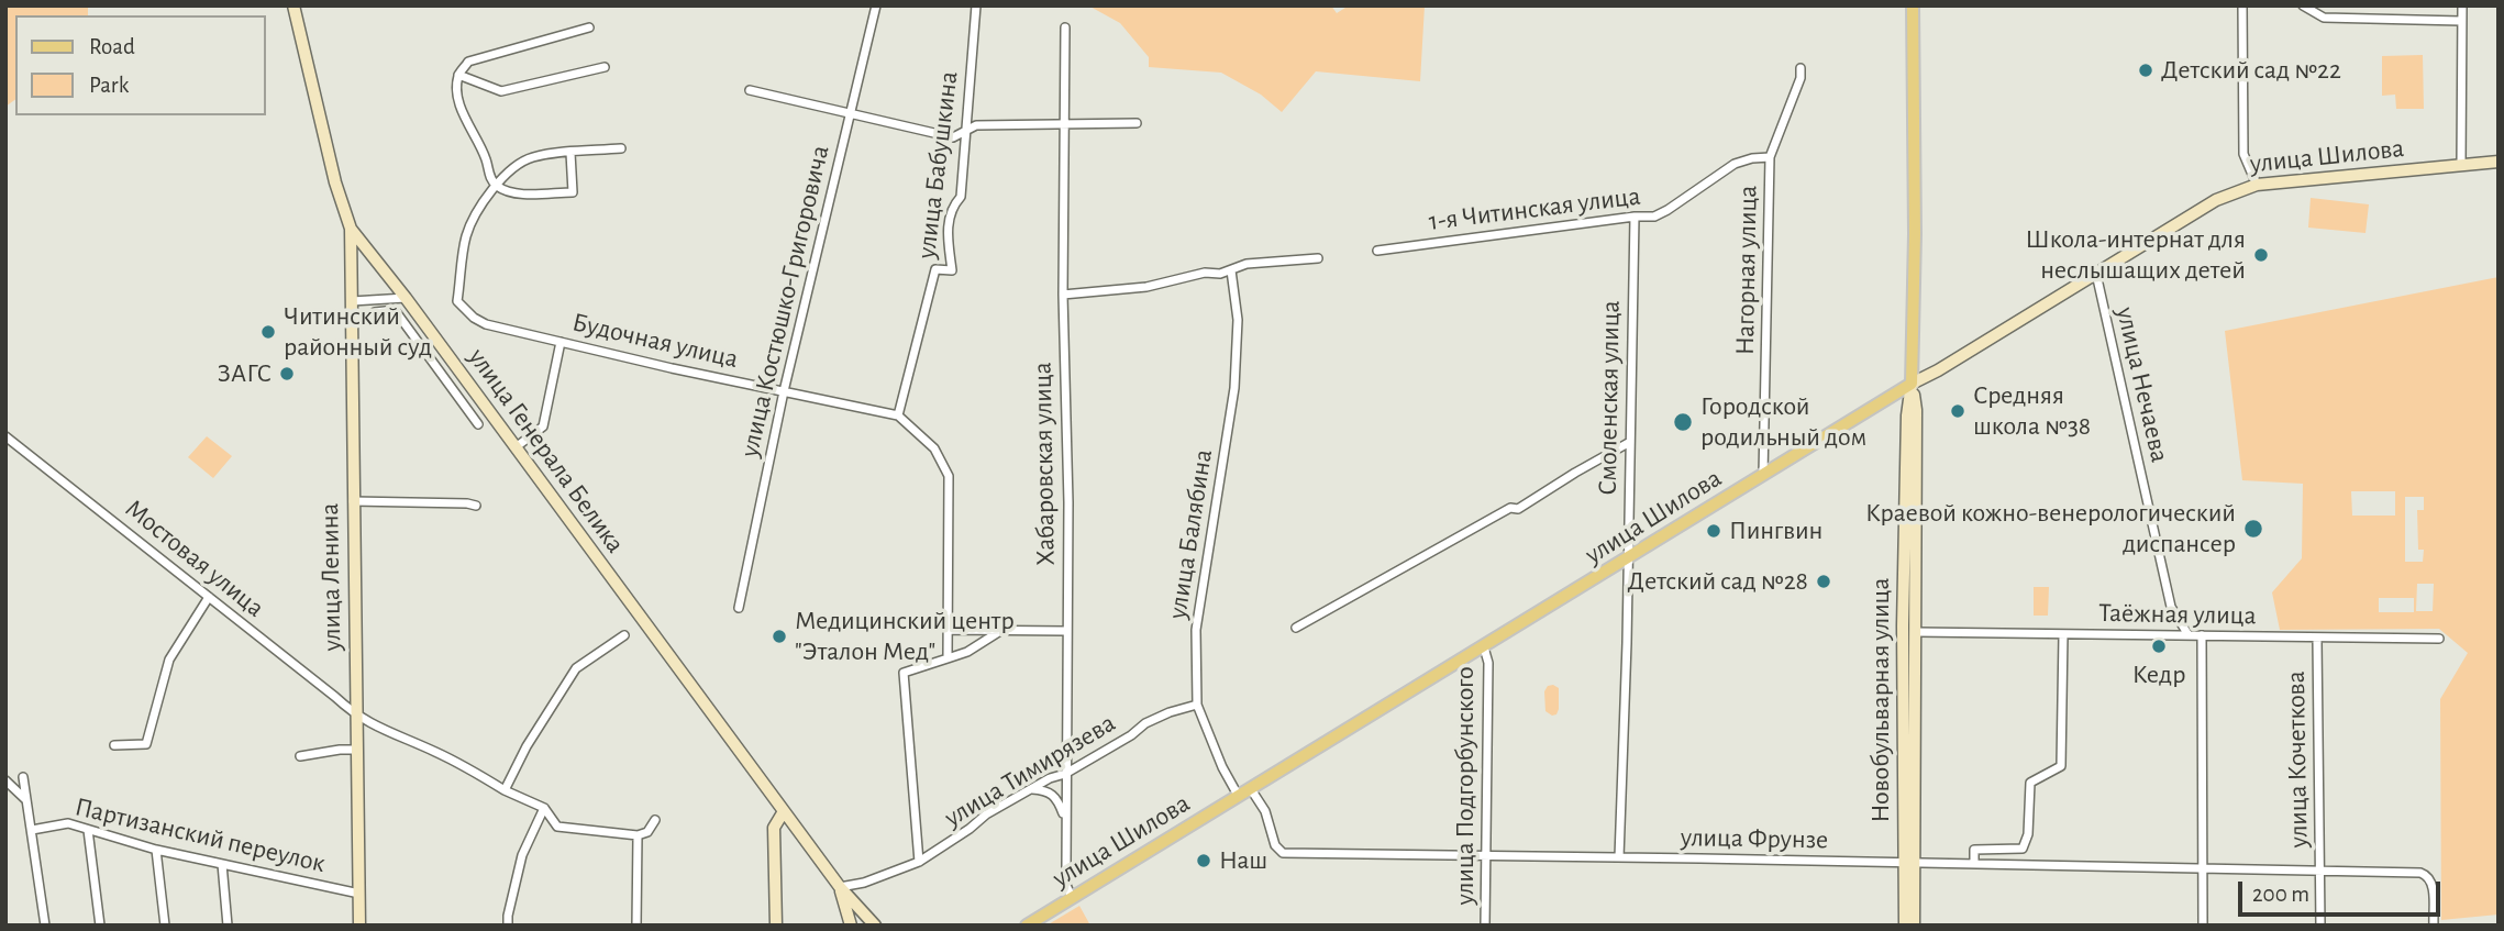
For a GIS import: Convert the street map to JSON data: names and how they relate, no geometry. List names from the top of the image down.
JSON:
{
  "streets": {
    "main road": [
      "улица Шилова",
      "улица Генерала Белика",
      "улица Ленина",
      "Новобульварная улица"
    ],
    "street": [
      "улица Бабушкина",
      "1-я Читинская улица",
      "Нагорная улица",
      "улица Костюшко-Григоровича",
      "Будочная улица",
      "улица Нечаева",
      "Смоленская улица",
      "Хабаровская улица",
      "улица Балябина",
      "Мостовая улица",
      "Таёжная улица",
      "улица Кочеткова",
      "улица Тимирязева",
      "улица Подгорбунского",
      "Партизанский переулок",
      "улица Фрунзе"
    ]
  },
  "crossings": [
    ["улица Шилова", "Нагорная улица"],
    ["улица Шилова", "улица Нечаева"],
    ["улица Шилова", "Смоленская улица"],
    ["улица Шилова", "Хабаровская улица"],
    ["улица Шилова", "улица Балябина"],
    ["улица Шилова", "Новобульварная улица"],
    ["улица Шилова", "улица Подгорбунского"],
    ["улица Шилова", "улица Фрунзе"],
    ["улица Бабушкина", "Будочная улица"],
    ["1-я Читинская улица", "Нагорная улица"],
    ["1-я Читинская улица", "Смоленская улица"],
    ["улица Костюшко-Григоровича", "Будочная улица"],
    ["улица Нечаева", "Таёжная улица"],
    ["Смоленская улица", "улица Фрунзе"],
    ["улица Генерала Белика", "улица Ленина"],
    ["улица Генерала Белика", "улица Тимирязева"],
    ["Хабаровская улица", "улица Тимирязева"],
    ["улица Балябина", "улица Тимирязева"],
    ["Мостовая улица", "улица Ленина"],
    ["улица Ленина", "Партизанский переулок"],
    ["Таёжная улица", "Новобульварная улица"],
    ["Таёжная улица", "улица Кочеткова"],
    ["Новобульварная улица", "улица Фрунзе"],
    ["улица Кочеткова", "улица Фрунзе"],
    ["улица Подгорбунского", "улица Фрунзе"]
  ],
  "places": [
    "Детский сад №22",
    "Школа-интернат для неслышащих детей",
    "Читинский районный суд",
    "ЗАГС",
    "Средняя школа №38",
    "Городской родильный дом",
    "Краевой кожно-венерологический диспансер",
    "Пингвин",
    "Детский сад №28",
    "Медицинский центр \"Эталон Мед\"",
    "Кедр",
    "Наш"
  ],
  "legend": ["Road", "Park"],
  "scale_bar": "200 m"
}
